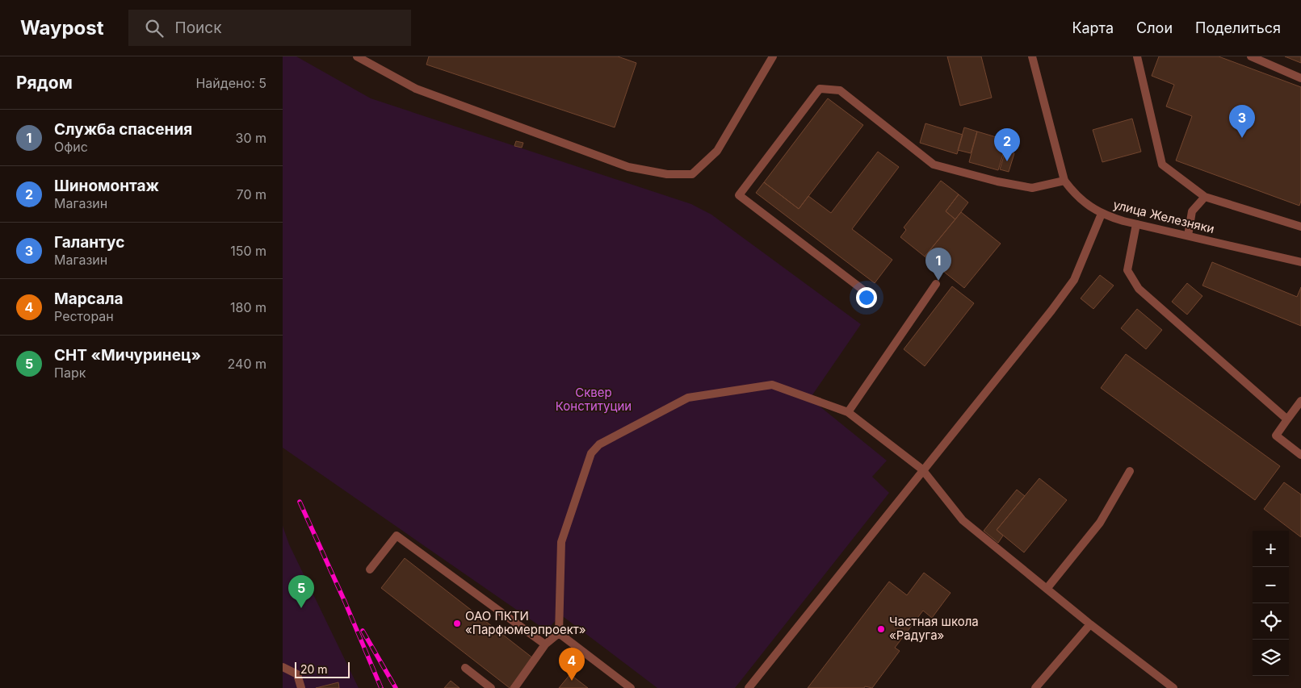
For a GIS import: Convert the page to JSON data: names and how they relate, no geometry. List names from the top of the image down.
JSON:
{
  "streets": {
    "street": ["улица Железняки"]
  },
  "parks": ["Сквер Конституции"],
  "places": ["ОАО ПКТИ «Парфюмерпроект»", "Частная школа «Радуга»"],
  "scale_bar": "20 m",
  "page": {
    "header": "Waypost",
    "search": "Поиск",
    "nav": ["Карта", "Слои", "Поделиться"],
    "heading": ["Рядом", "Найдено: 5"],
    "pins": [
      "3",
      "2",
      "1",
      "5",
      "4"
    ],
    "list": [
      {
        "mark": "1",
        "name": "Служба спасения",
        "note": "Офис",
        "value": "30 m"
      },
      {
        "mark": "2",
        "name": "Шиномонтаж",
        "note": "Магазин",
        "value": "70 m"
      },
      {
        "mark": "3",
        "name": "Галантус",
        "note": "Магазин",
        "value": "150 m"
      },
      {
        "mark": "4",
        "name": "Марсала",
        "note": "Ресторан",
        "value": "180 m"
      },
      {
        "mark": "5",
        "name": "СНТ «Мичуринец»",
        "note": "Парк",
        "value": "240 m"
      }
    ],
    "map_buttons": ["+", "−"],
    "scale": "20 m"
  }
}
